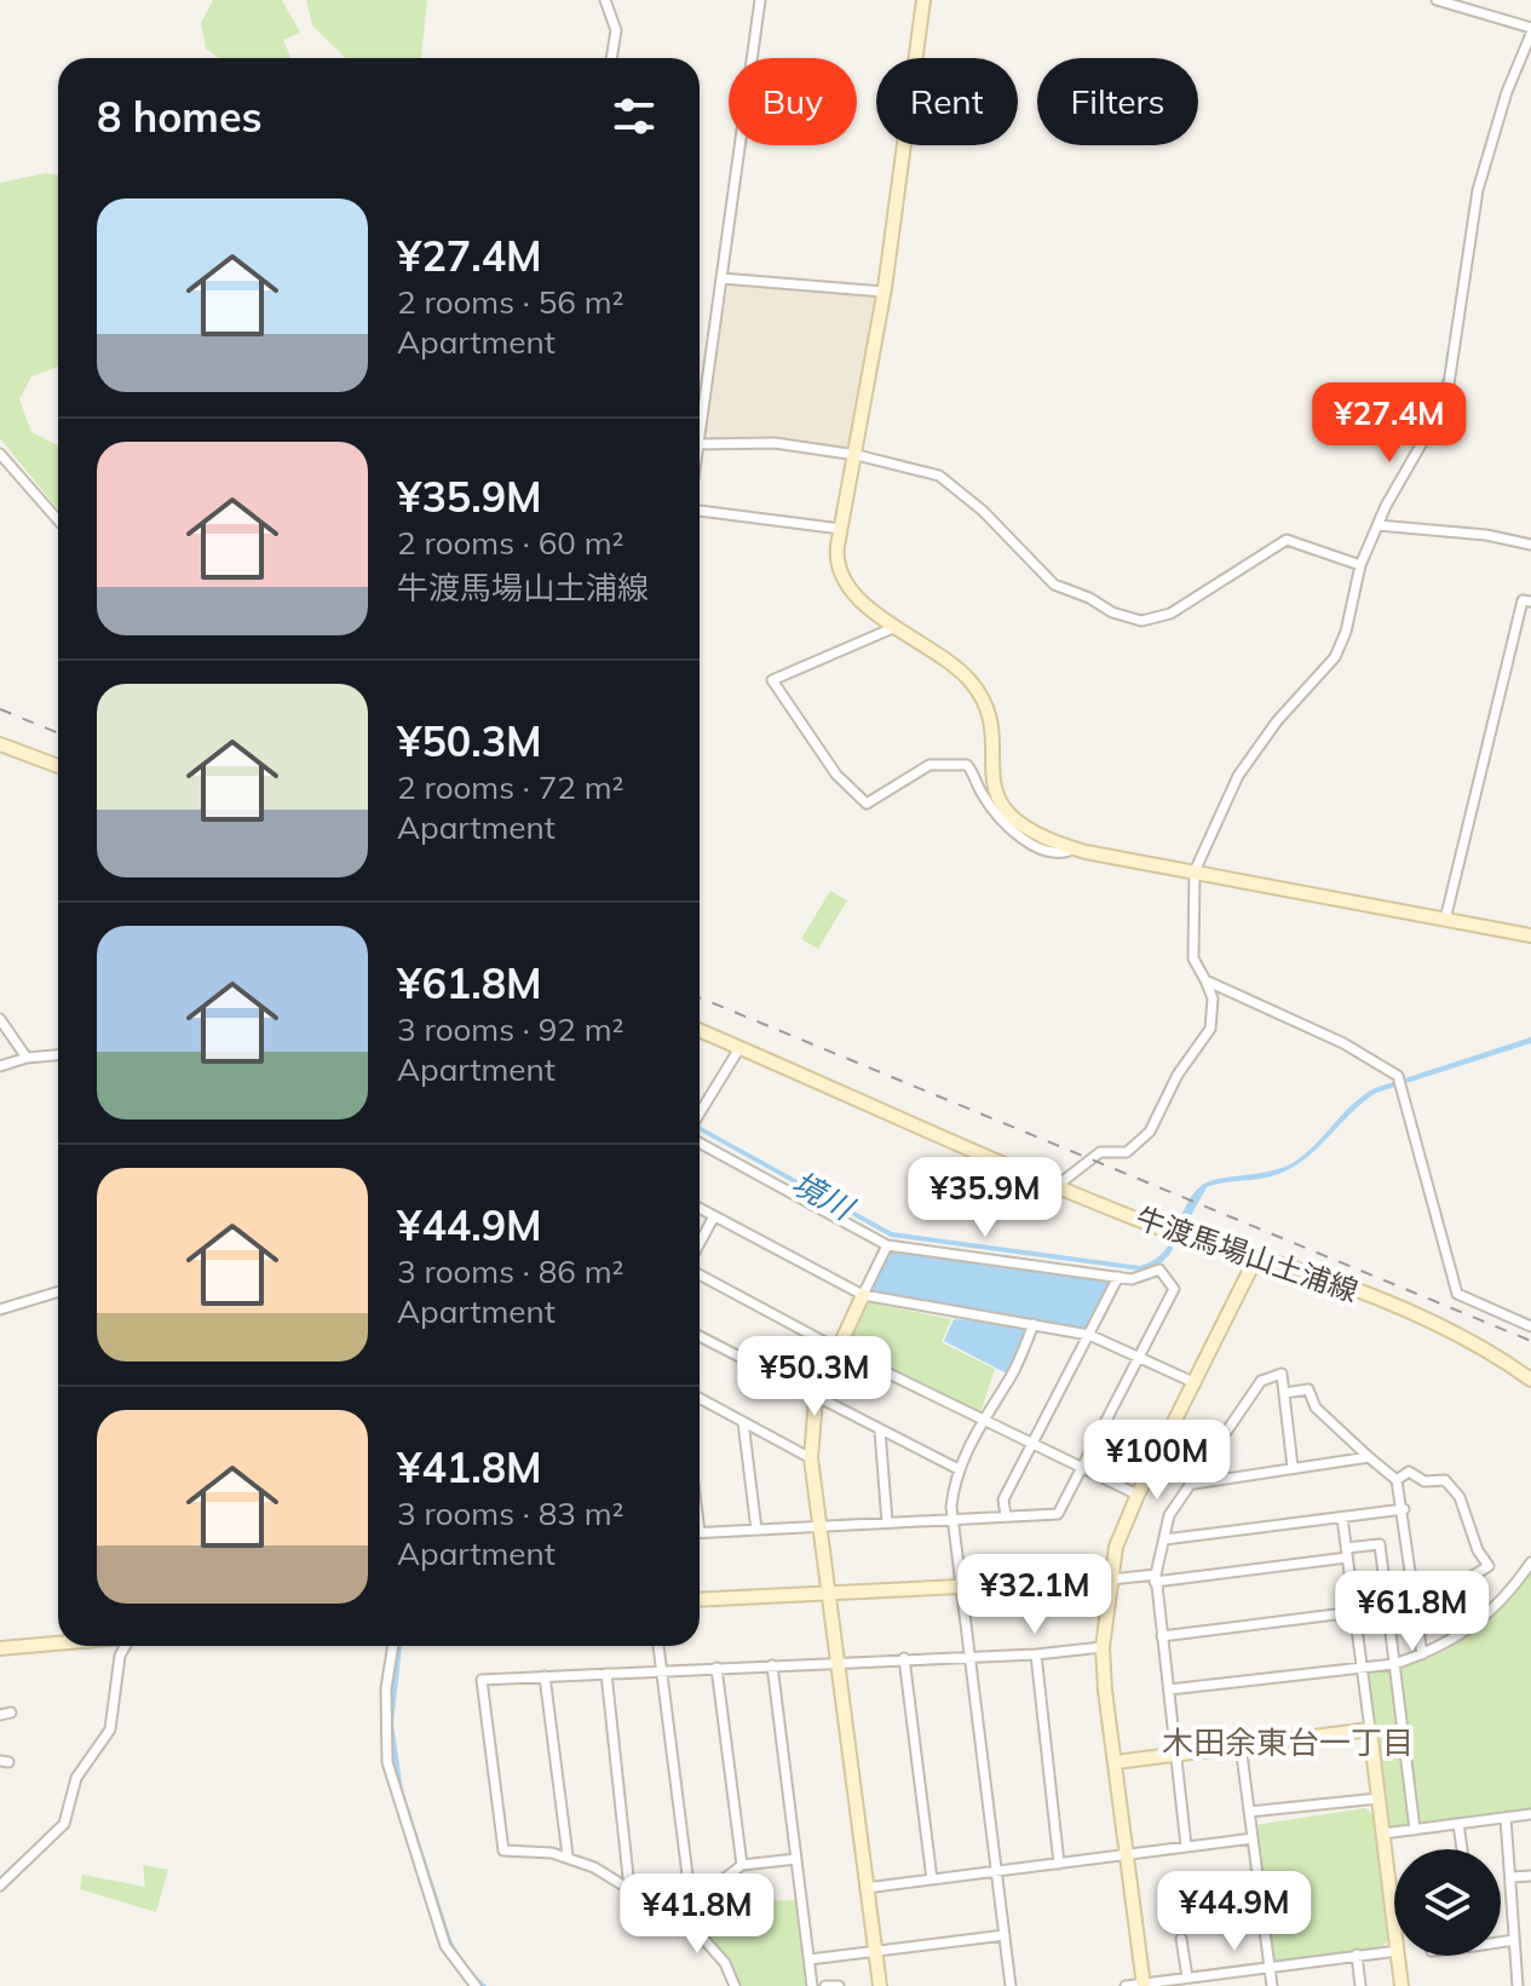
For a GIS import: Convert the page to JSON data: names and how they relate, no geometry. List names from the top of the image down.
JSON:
{
  "streets": {
    "street": ["牛渡馬場山土浦線"]
  },
  "districts": ["木田余東台一丁目"],
  "water": ["境川"],
  "page": {
    "chip": ["Buy", "Rent", "Filters"],
    "heading": "8 homes",
    "list": [
      {
        "name": "¥27.4M",
        "note": "2 rooms · 56 m² · Apartment"
      },
      {
        "name": "¥35.9M",
        "note": "2 rooms · 60 m² · 牛渡馬場山土浦線"
      },
      {
        "name": "¥50.3M",
        "note": "2 rooms · 72 m² · Apartment"
      },
      {
        "name": "¥61.8M",
        "note": "3 rooms · 92 m² · Apartment"
      },
      {
        "name": "¥44.9M",
        "note": "3 rooms · 86 m² · Apartment"
      },
      {
        "name": "¥41.8M",
        "note": "3 rooms · 83 m² · Apartment"
      }
    ],
    "price": [
      "¥27.4M",
      "¥35.9M",
      "¥50.3M",
      "¥100M",
      "¥32.1M",
      "¥61.8M",
      "¥44.9M",
      "¥41.8M"
    ]
  }
}
